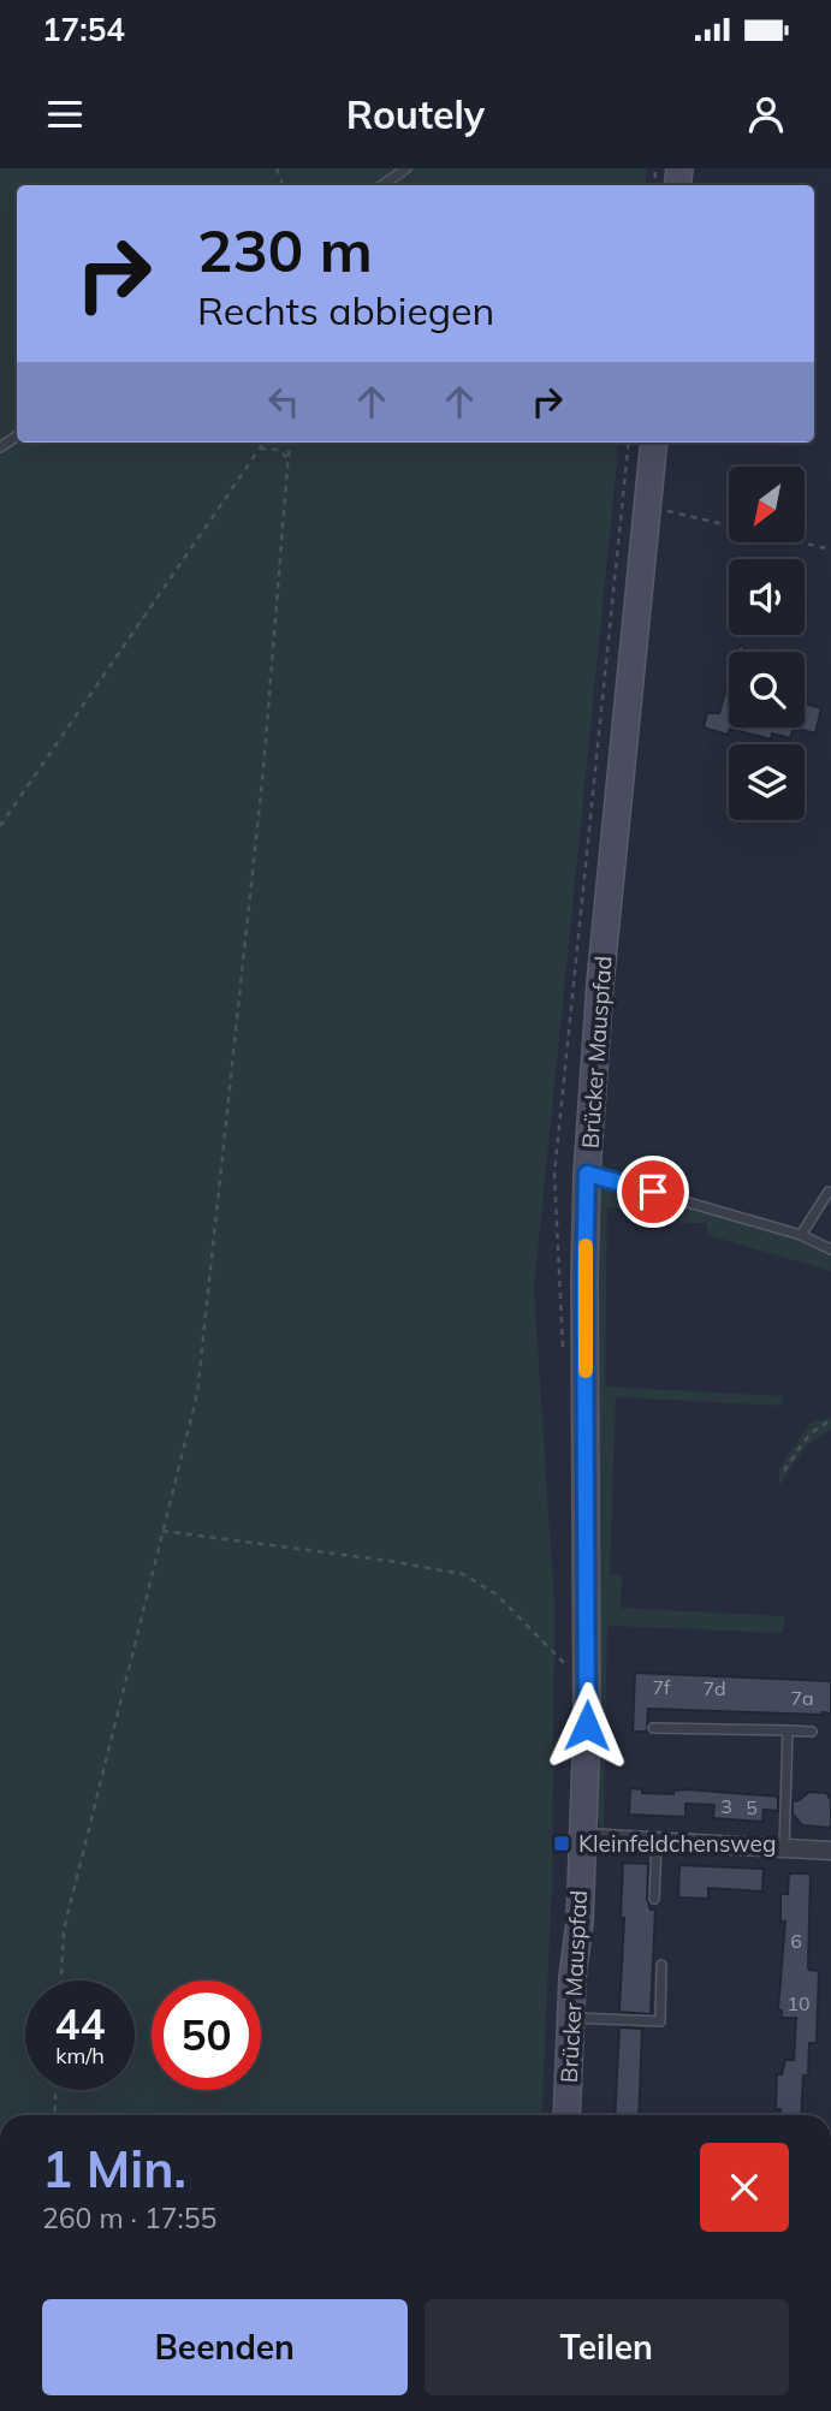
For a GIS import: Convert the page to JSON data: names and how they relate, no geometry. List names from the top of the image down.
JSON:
{
  "streets": {
    "main road": ["Brücker Mauspfad"]
  },
  "places": {
    "transit": ["Kleinfeldchensweg"]
  },
  "house_numbers": [
    "7f",
    "7d",
    "7a",
    "3",
    "5",
    "6",
    "10"
  ],
  "north": "bottom left",
  "page": {
    "status": "17:54",
    "header": "Routely",
    "turn": ["230 m", "Rechts abbiegen"],
    "speed": "44 km/h",
    "limit": "50",
    "heading": ["1 Min.", "260 m · 17:55"],
    "buttons": ["Beenden", "Teilen"]
  }
}
